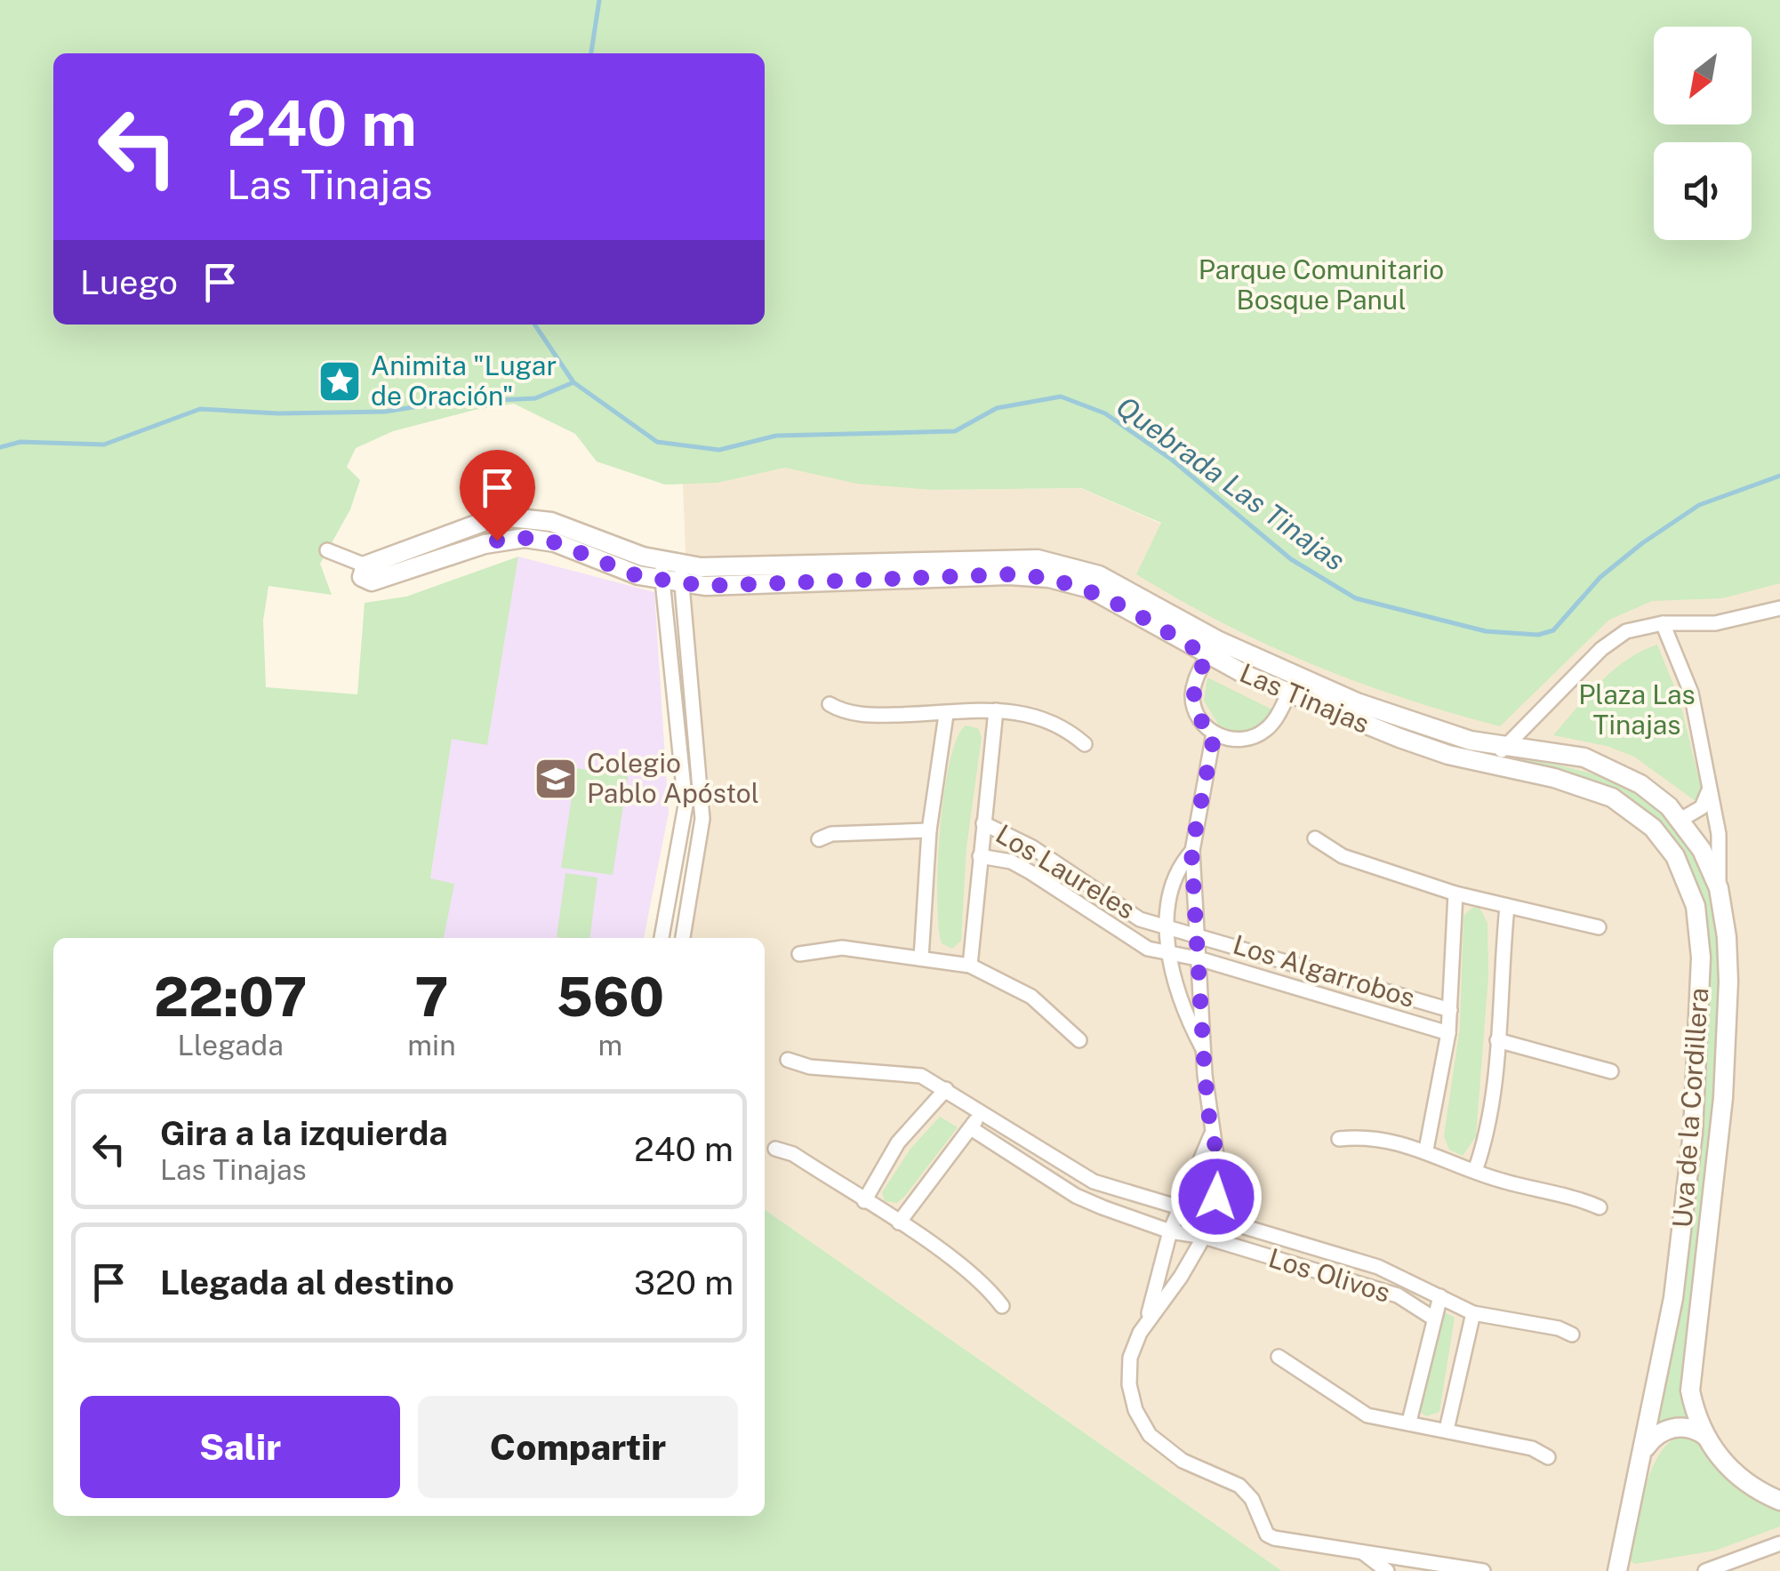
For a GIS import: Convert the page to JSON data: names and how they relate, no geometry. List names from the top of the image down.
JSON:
{
  "streets": {
    "street": [
      "Las Tinajas",
      "Los Laureles",
      "Los Algarrobos",
      "Uva de la Cordillera",
      "Los Olivos"
    ]
  },
  "crossings": [
    ["Las Tinajas", "Uva de la Cordillera"],
    ["Los Laureles", "Los Algarrobos"]
  ],
  "water": ["Quebrada Las Tinajas"],
  "parks": ["Parque Comunitario Bosque Panul", "Plaza Las Tinajas"],
  "places": {
    "place": ["Animita \"Lugar de Oración\""],
    "school or university": ["Colegio Pablo Apóstol"]
  },
  "north": "bottom left",
  "page": {
    "turn": ["240 m", "Las Tinajas"],
    "then": "Luego",
    "eta": [
      "22:07",
      "Llegada",
      "7",
      "min",
      "560",
      "m"
    ],
    "list": [
      {
        "name": "Gira a la izquierda",
        "note": "Las Tinajas",
        "value": "240 m"
      },
      {
        "name": "Llegada al destino",
        "value": "320 m"
      }
    ],
    "buttons": ["Salir", "Compartir"]
  }
}
